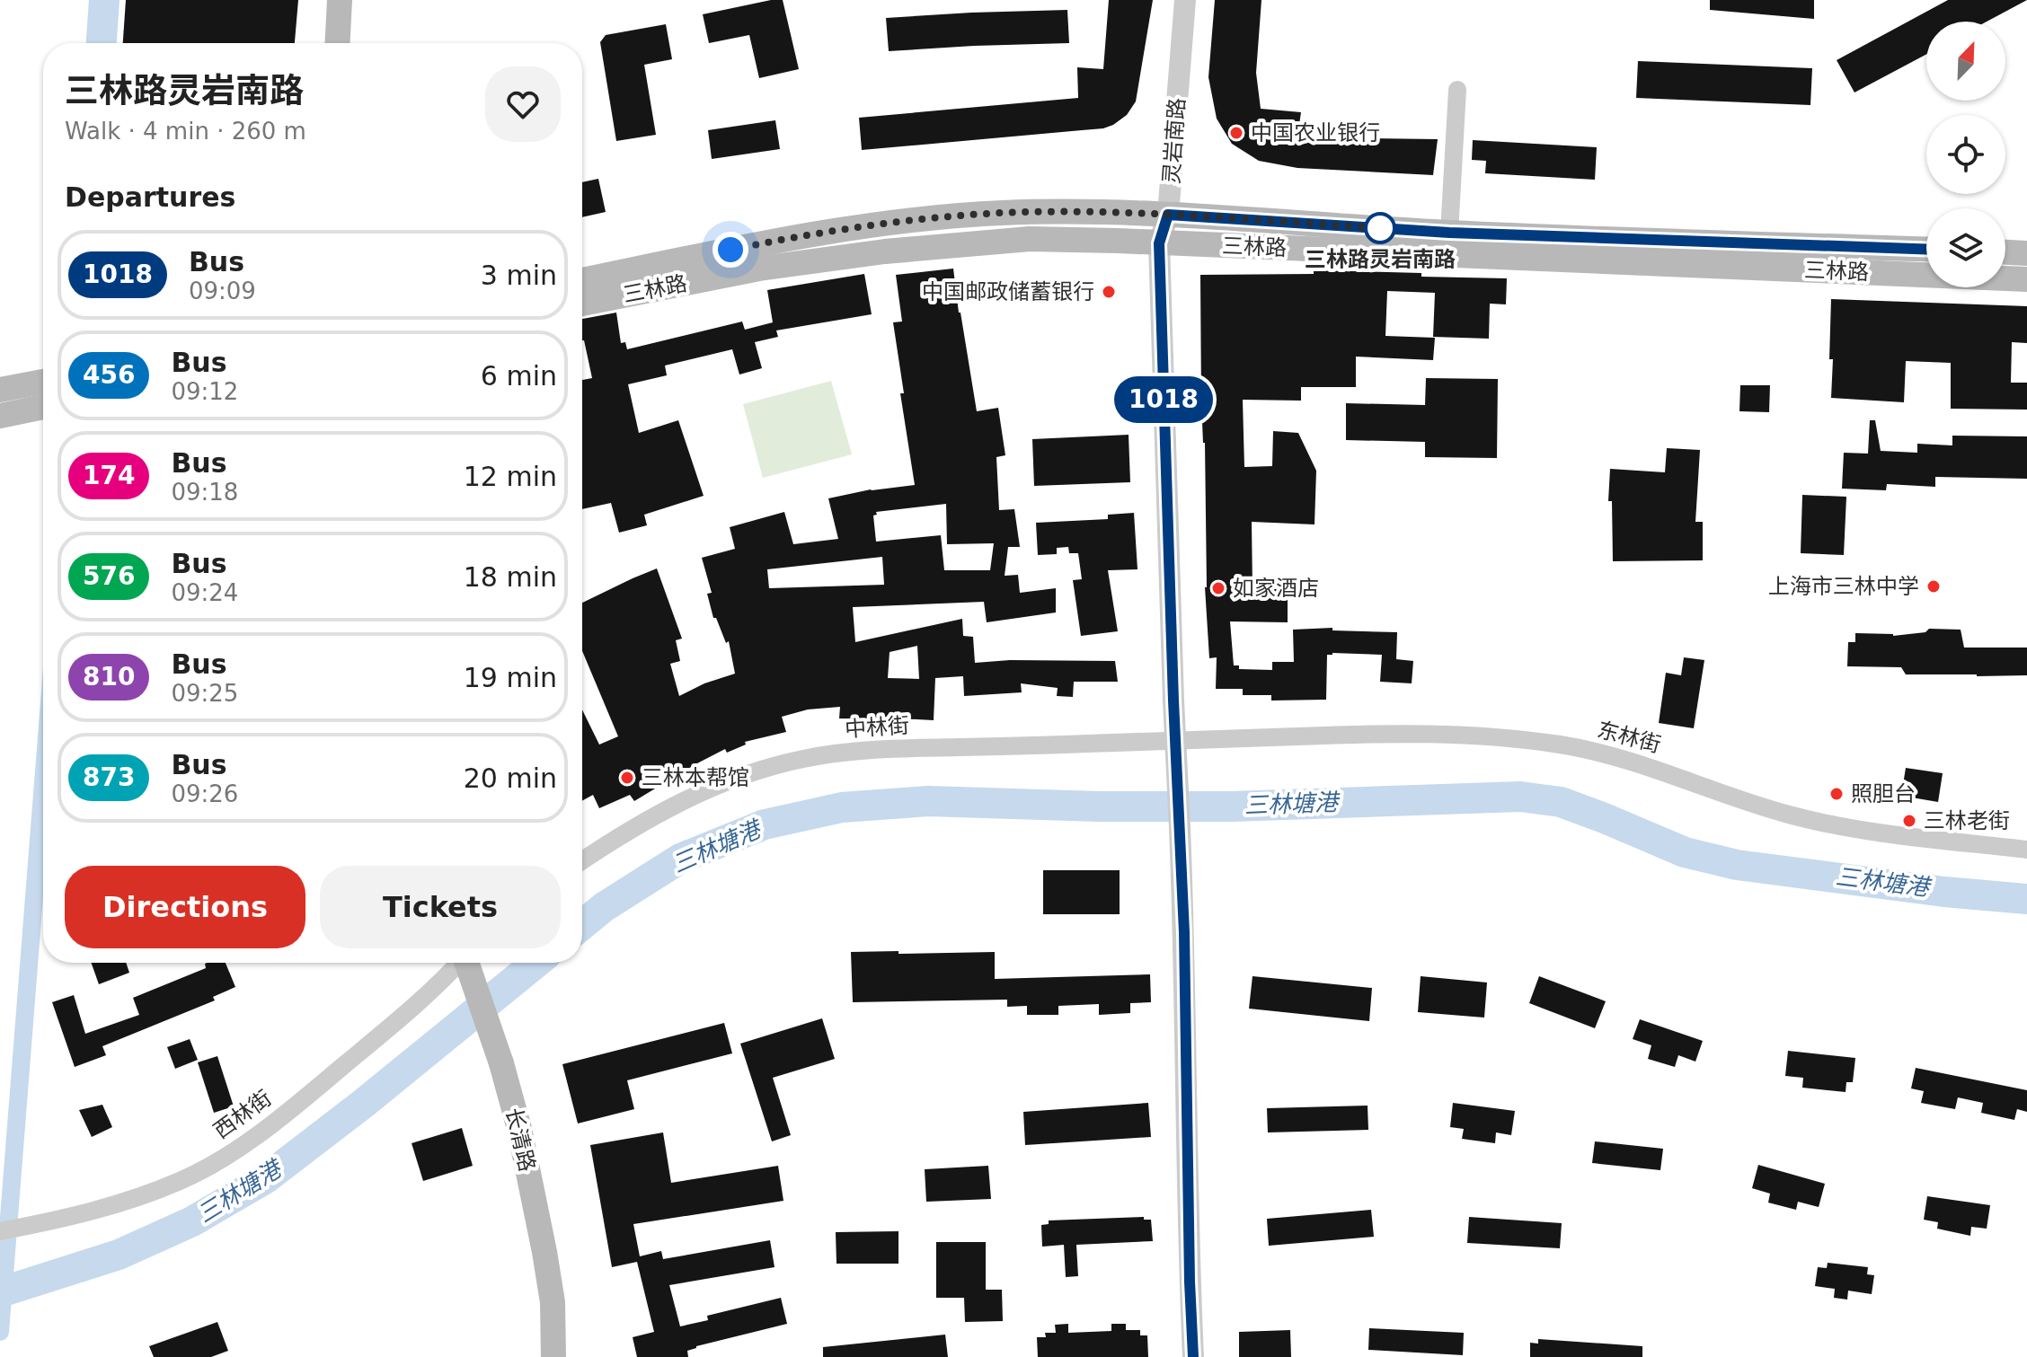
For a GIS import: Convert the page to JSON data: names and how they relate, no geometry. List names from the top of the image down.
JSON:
{
  "streets": {
    "main road": ["三林路", "长清路"],
    "street": [
      "灵岩南路",
      "中林街",
      "东林街",
      "西林街"
    ]
  },
  "crossings": [
    ["灵岩南路", "三林路"],
    ["中林街", "东林街"]
  ],
  "water": ["三林塘港"],
  "places": [
    "中国农业银行",
    "三林路灵岩南路",
    "中国邮政储蓄银行",
    "上海市三林中学",
    "如家酒店",
    "三林本帮馆",
    "照胆台",
    "三林老街"
  ],
  "lines": ["bus line 1018"],
  "north": "top right",
  "page": {
    "on_map": "1018",
    "heading": [
      ["三林路灵岩南路", "Walk · 4 min · 260 m"],
      "Departures"
    ],
    "list": [
      {
        "mark": "1018",
        "name": "Bus",
        "note": "09:09",
        "value": "3 min"
      },
      {
        "mark": "456",
        "name": "Bus",
        "note": "09:12",
        "value": "6 min"
      },
      {
        "mark": "174",
        "name": "Bus",
        "note": "09:18",
        "value": "12 min"
      },
      {
        "mark": "576",
        "name": "Bus",
        "note": "09:24",
        "value": "18 min"
      },
      {
        "mark": "810",
        "name": "Bus",
        "note": "09:25",
        "value": "19 min"
      },
      {
        "mark": "873",
        "name": "Bus",
        "note": "09:26",
        "value": "20 min"
      }
    ],
    "buttons": ["Directions", "Tickets"]
  }
}
